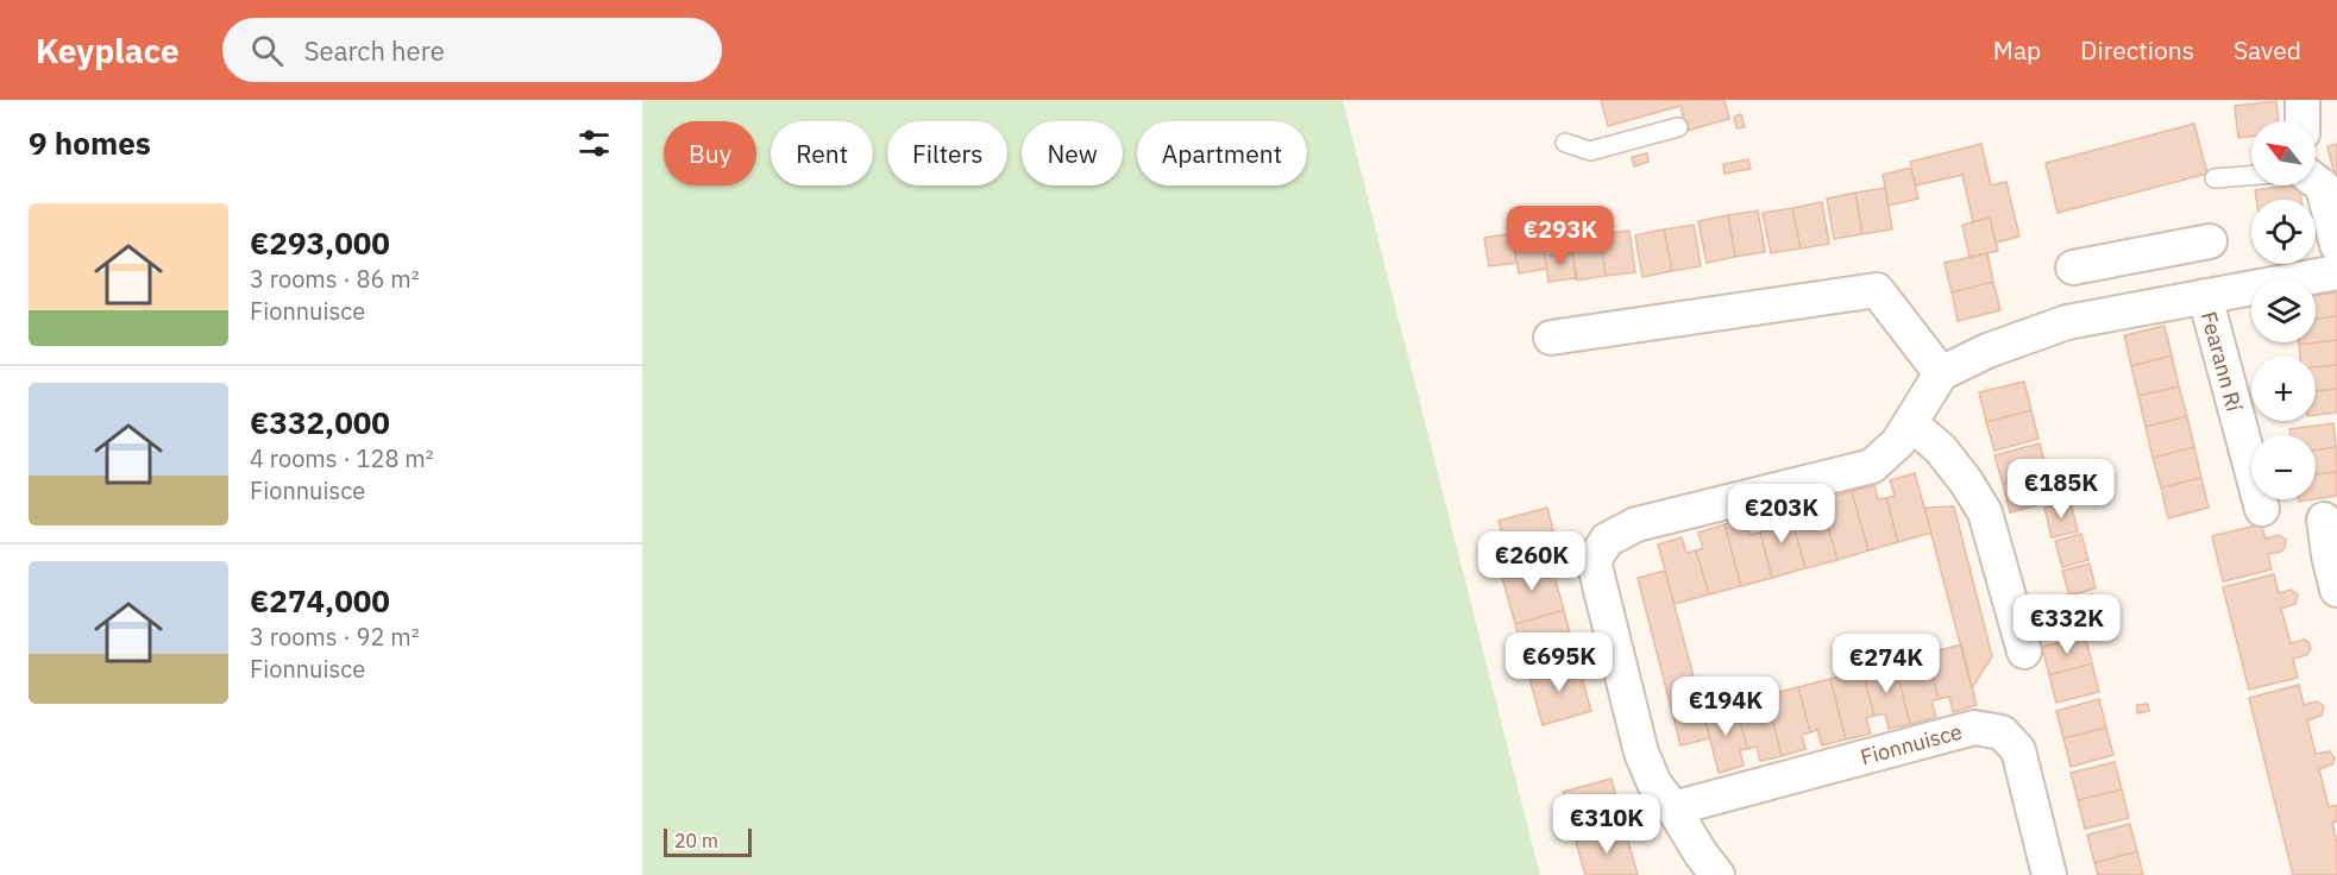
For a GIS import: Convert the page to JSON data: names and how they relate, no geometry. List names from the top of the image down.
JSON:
{
  "streets": {
    "street": ["Fearann Rí", "Fionnuisce"]
  },
  "scale_bar": "20 m",
  "north": "top left",
  "page": {
    "header": "Keyplace",
    "search": "Search here",
    "nav": ["Map", "Directions", "Saved"],
    "heading": "9 homes",
    "map_buttons": ["+", "−"],
    "chip": [
      "Buy",
      "Rent",
      "Filters",
      "New",
      "Apartment"
    ],
    "list": [
      {
        "name": "€293,000",
        "note": "3 rooms · 86 m² · Fionnuisce"
      },
      {
        "name": "€332,000",
        "note": "4 rooms · 128 m² · Fionnuisce"
      },
      {
        "name": "€274,000",
        "note": "3 rooms · 92 m² · Fionnuisce"
      }
    ],
    "price": [
      "€293K",
      "€185K",
      "€203K",
      "€260K",
      "€332K",
      "€695K",
      "€274K",
      "€194K",
      "€310K"
    ],
    "scale": "20 m"
  }
}
